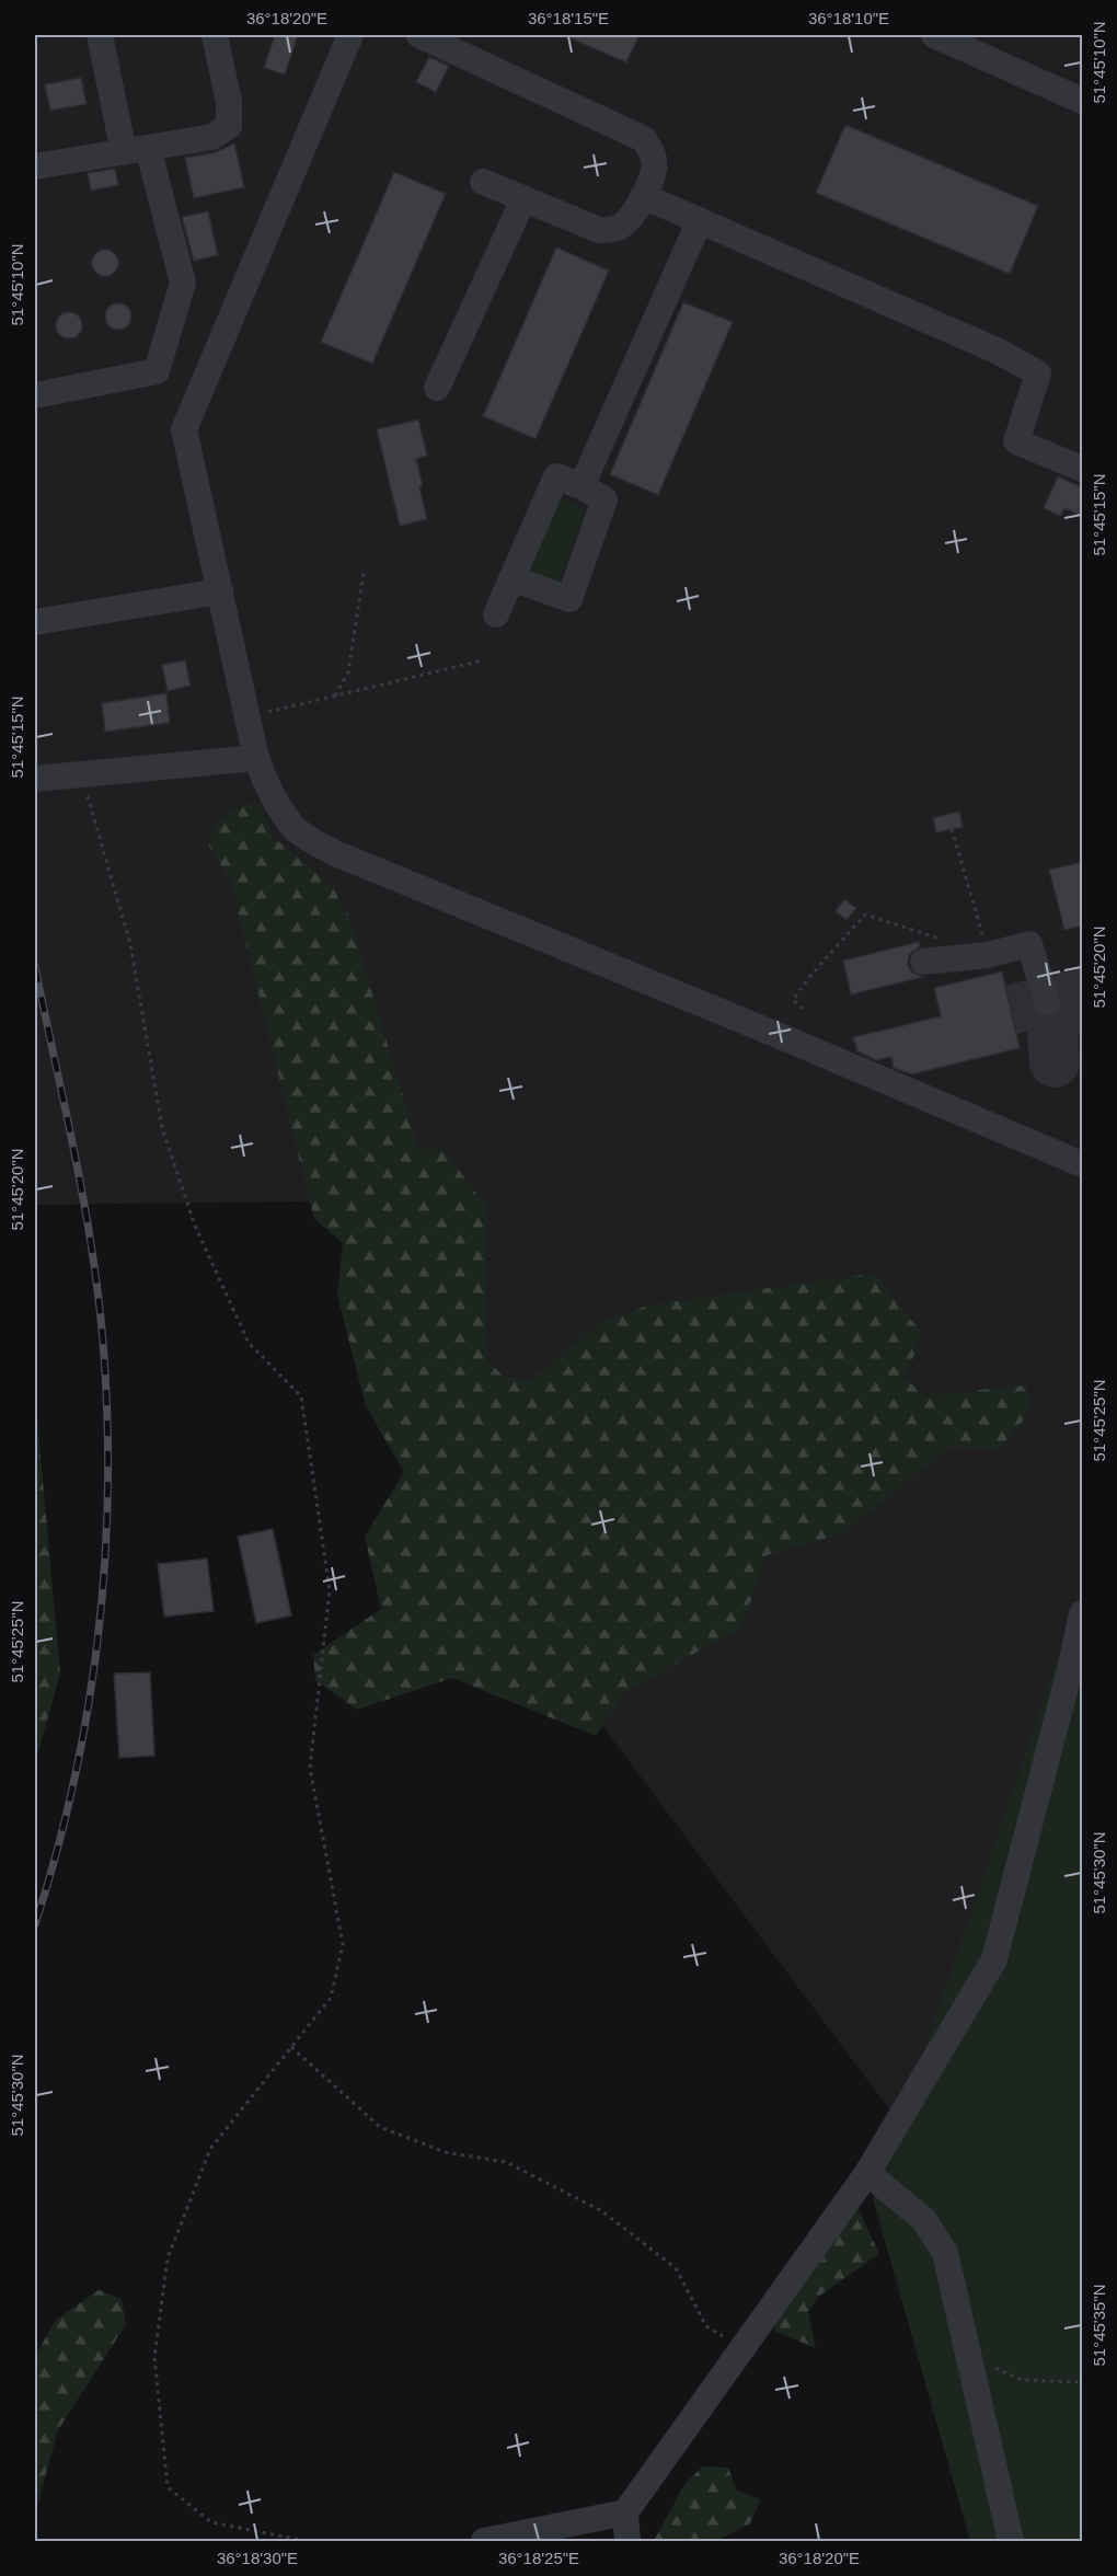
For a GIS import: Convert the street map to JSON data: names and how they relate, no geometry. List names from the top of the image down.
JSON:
{
  "coordinates": [
    "36°18'20\"E",
    "36°18'15\"E",
    "36°18'10\"E",
    "51°45'10\"N",
    "51°45'15\"N",
    "51°45'20\"N",
    "51°45'25\"N",
    "51°45'30\"N",
    "51°45'35\"N",
    "36°18'30\"E",
    "36°18'25\"E"
  ]
}
